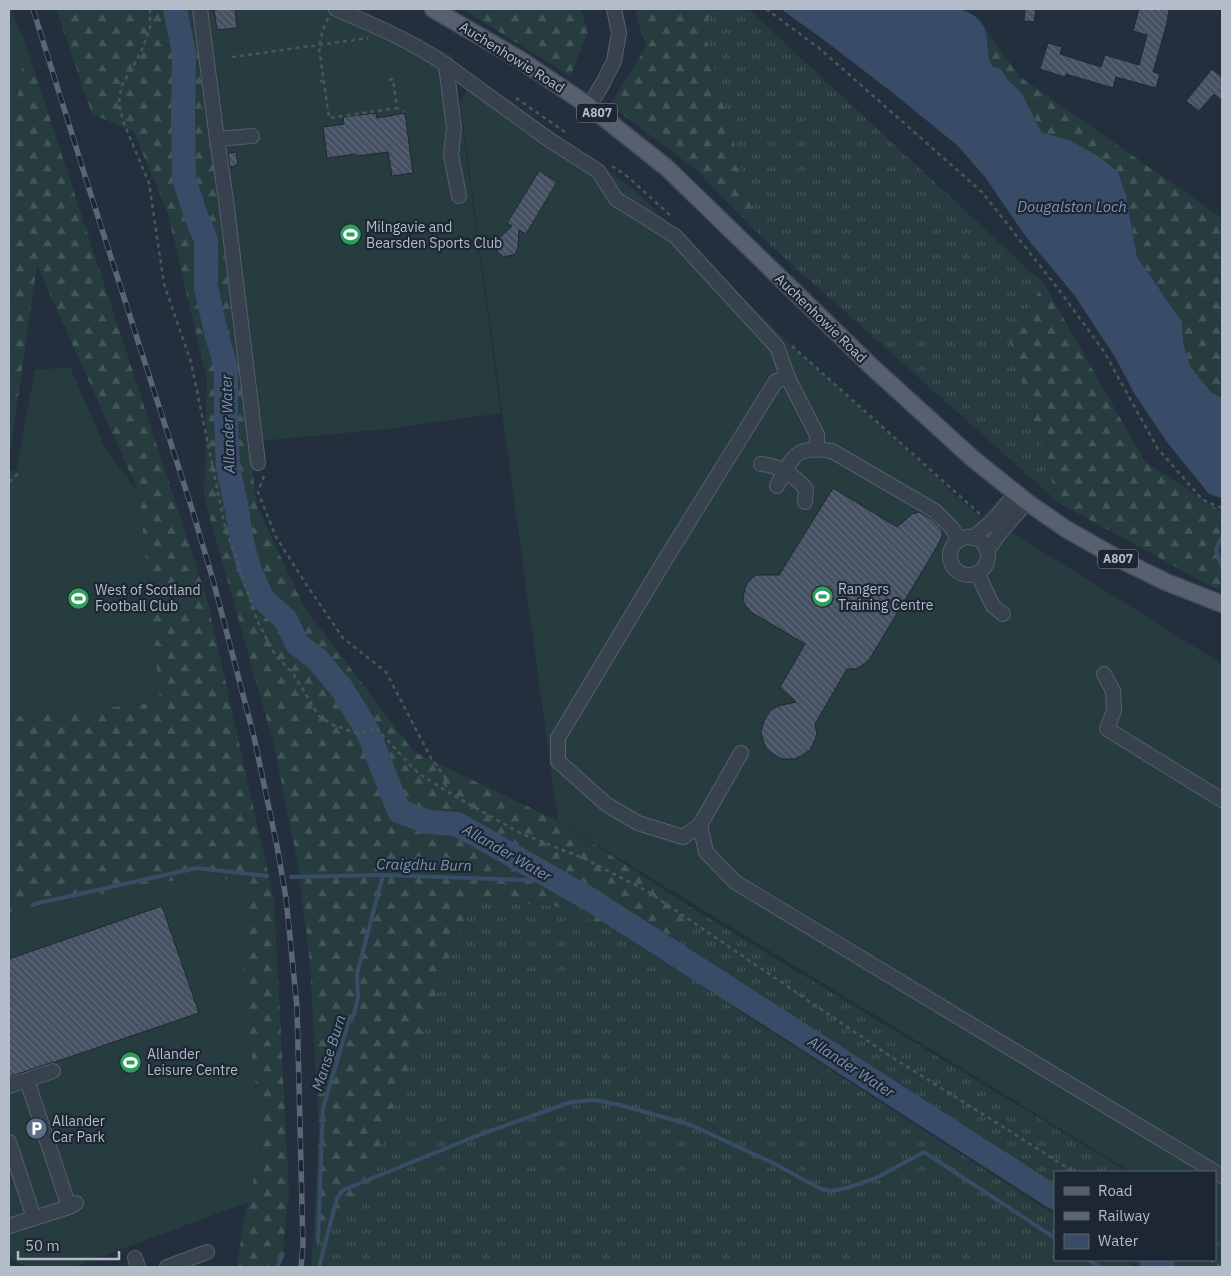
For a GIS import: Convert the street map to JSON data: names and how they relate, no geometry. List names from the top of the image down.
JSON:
{
  "streets": {
    "main road": ["Auchenhowie Road", "A807"]
  },
  "water": [
    "Dougalston Loch",
    "Allander Water",
    "Craigdhu Burn",
    "Manse Burn"
  ],
  "places": {
    "sports": [
      "Milngavie and Bearsden Sports Club",
      "Rangers Training Centre",
      "West of Scotland Football Club",
      "Allander Leisure Centre"
    ],
    "parking": ["Allander Car Park"]
  },
  "legend": ["Road", "Railway", "Water"],
  "scale_bar": "50 m"
}
